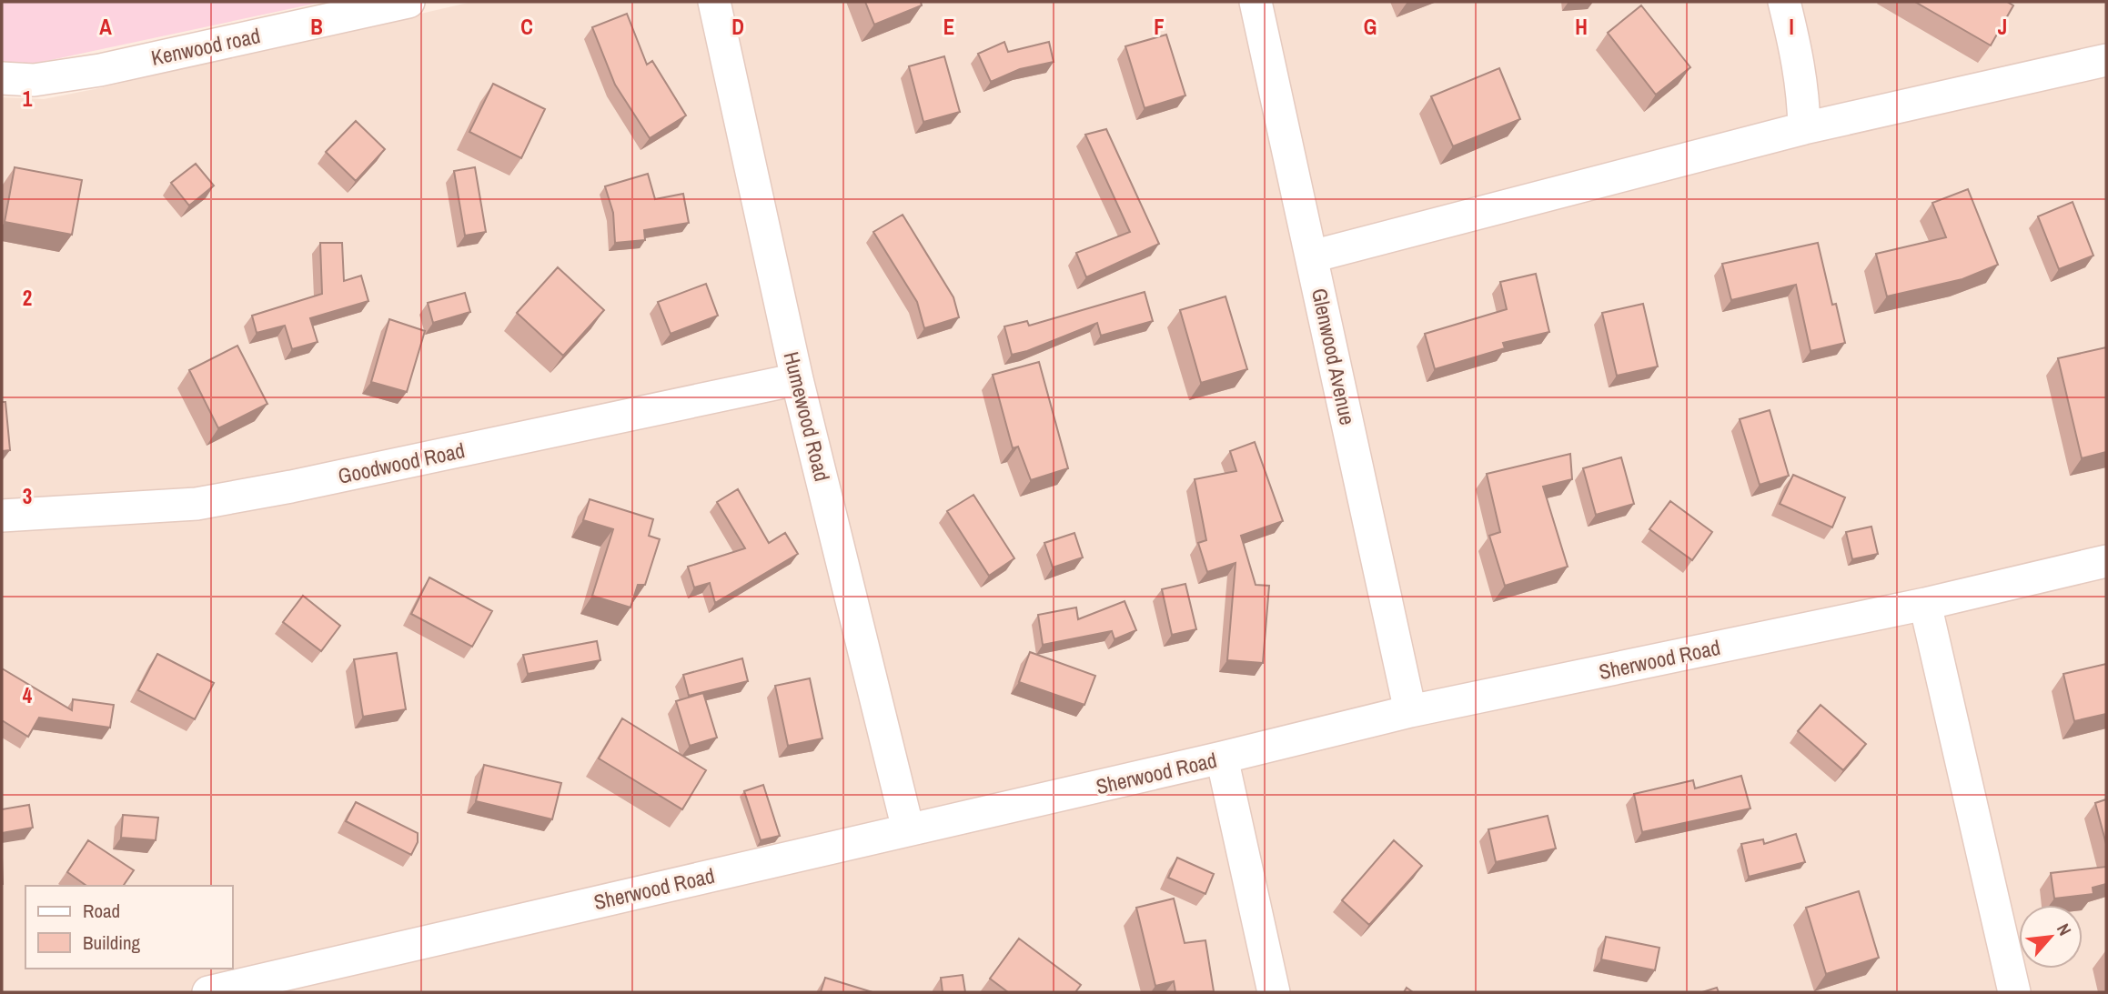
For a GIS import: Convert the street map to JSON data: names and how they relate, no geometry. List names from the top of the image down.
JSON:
{
  "streets": {
    "street": [
      "Kenwood road",
      "Glenwood Avenue",
      "Humewood Road",
      "Goodwood Road",
      "Sherwood Road"
    ]
  },
  "crossings": [
    ["Glenwood Avenue", "Sherwood Road"],
    ["Humewood Road", "Goodwood Road"],
    ["Humewood Road", "Sherwood Road"]
  ],
  "legend": ["Road", "Building"],
  "north": "top right",
  "grid": {
    "columns": [
      "A",
      "B",
      "C",
      "D",
      "E",
      "F",
      "G",
      "H",
      "I",
      "J"
    ],
    "rows": [
      "1",
      "2",
      "3",
      "4"
    ]
  }
}
